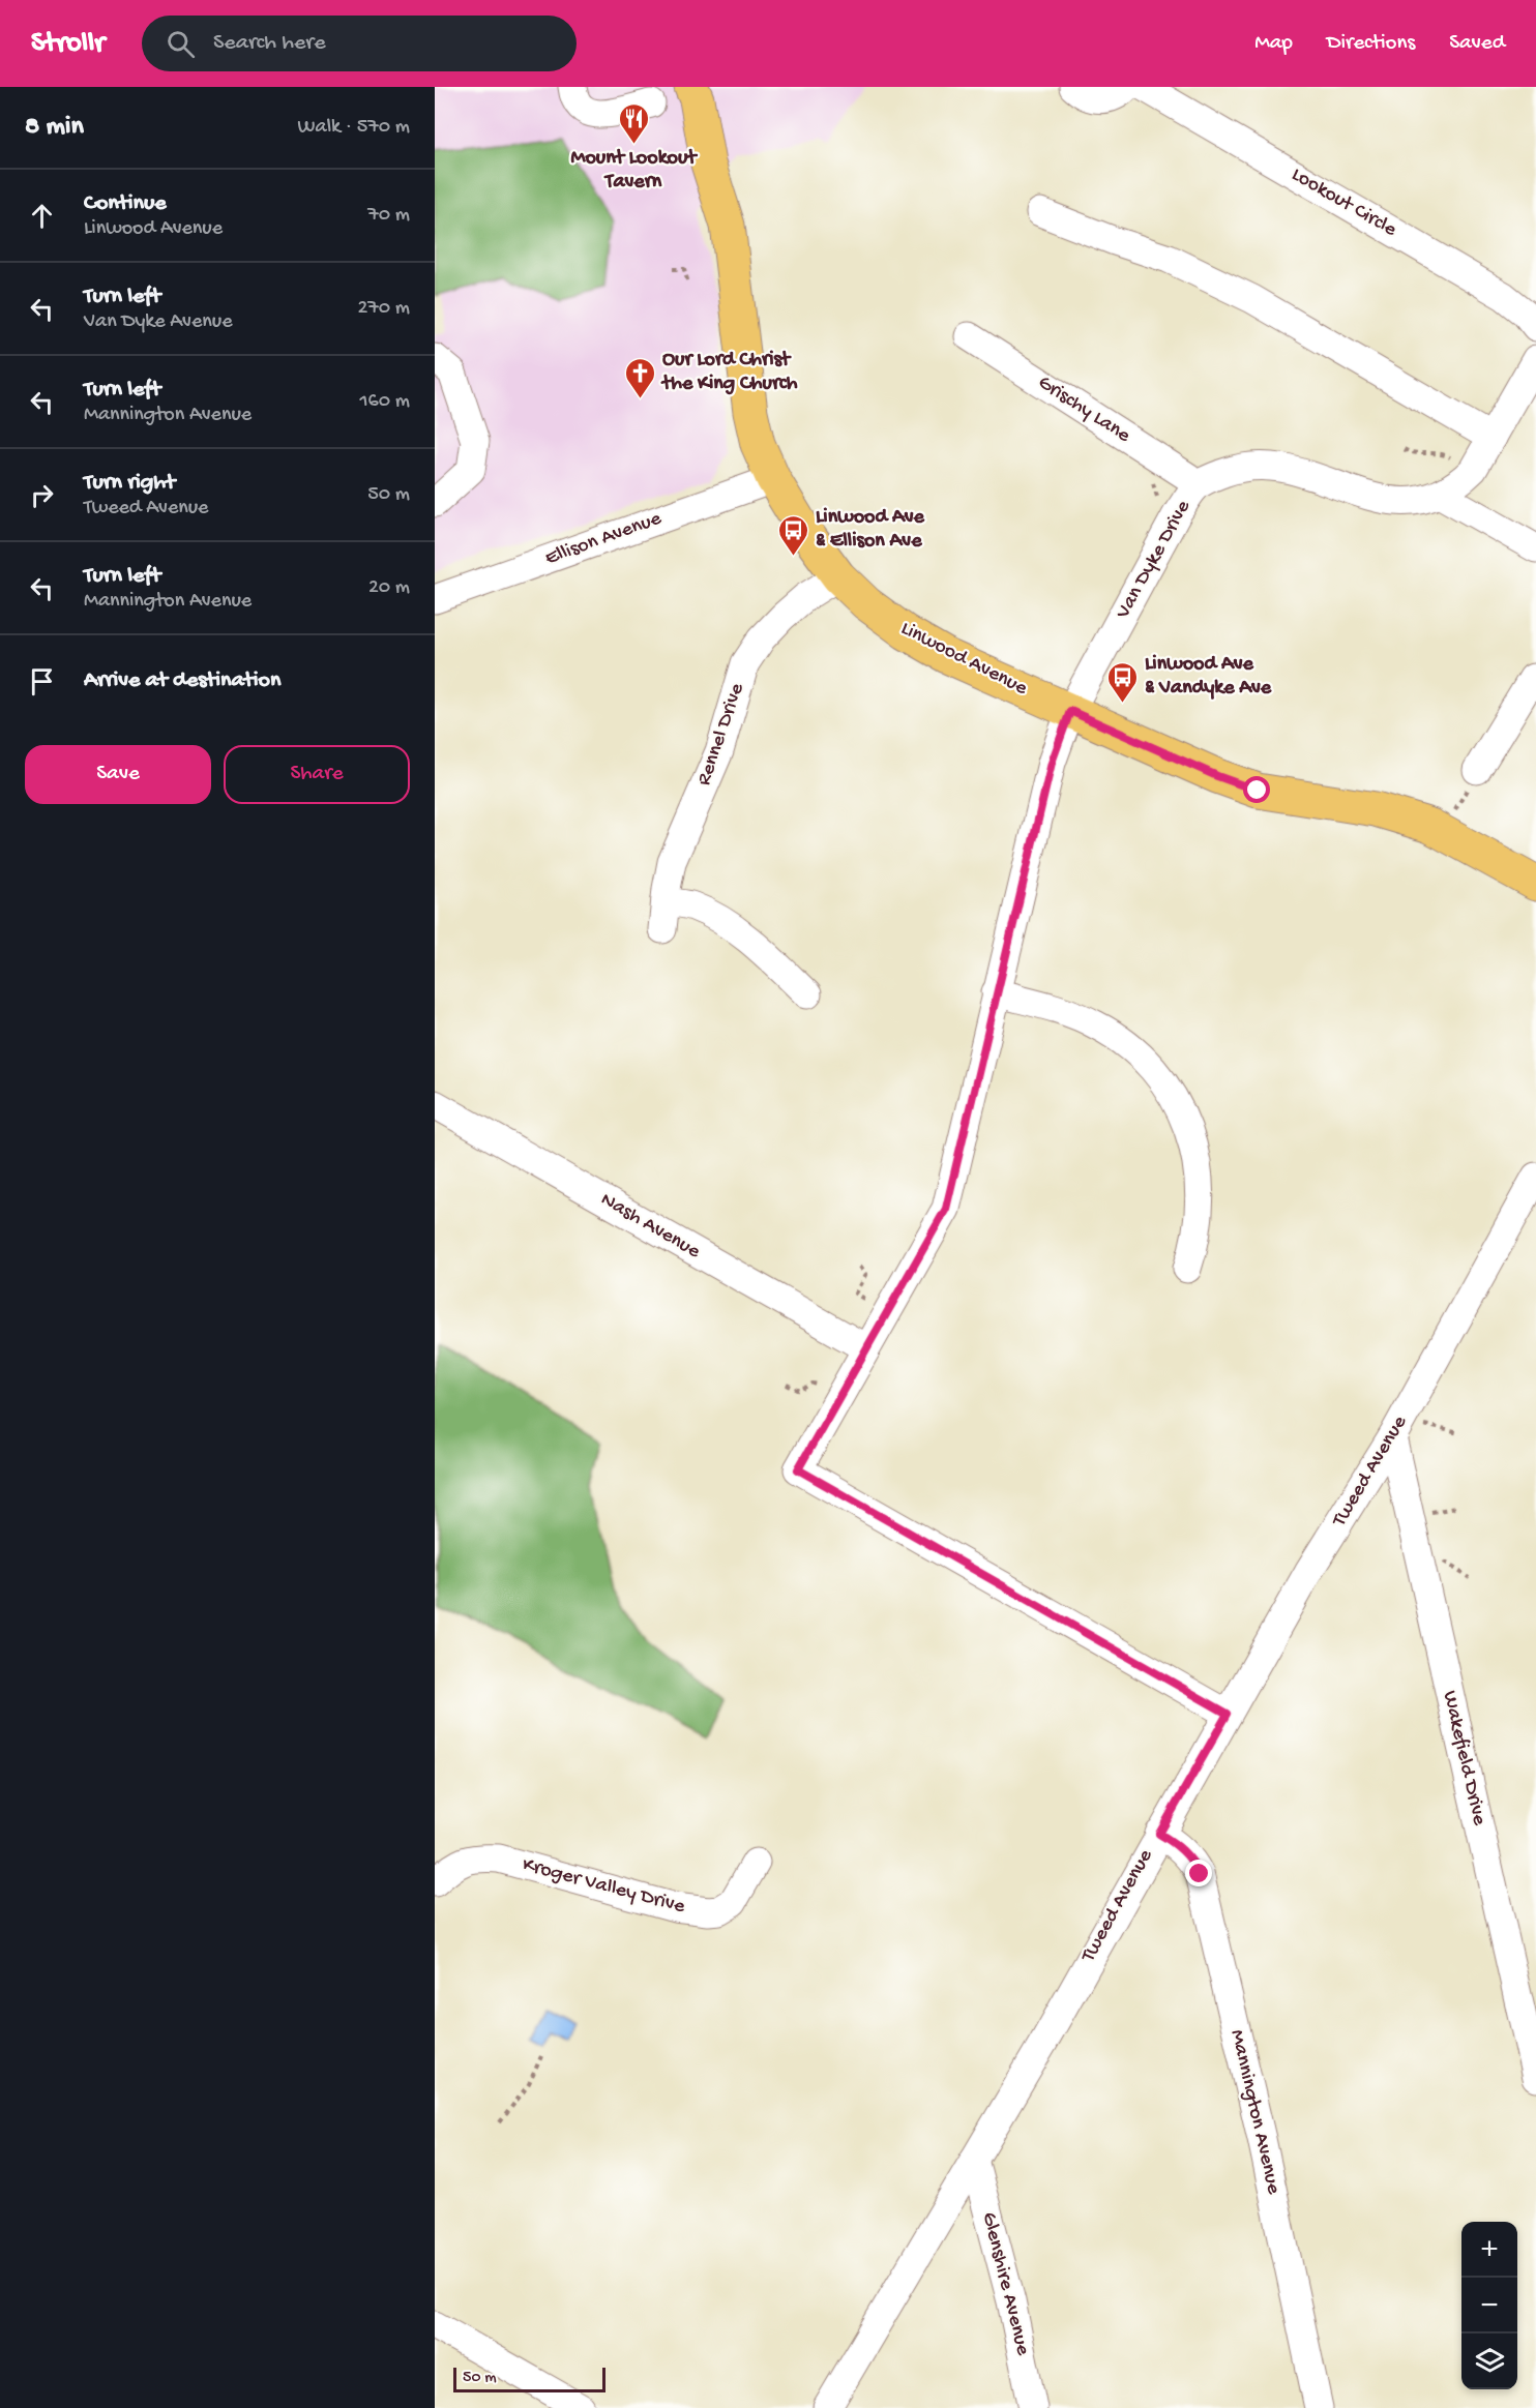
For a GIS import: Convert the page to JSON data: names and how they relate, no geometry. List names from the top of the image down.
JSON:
{
  "streets": {
    "main road": ["Linwood Avenue"],
    "street": [
      "Lookout Circle",
      "Grischy Lane",
      "Ellison Avenue",
      "Van Dyke Drive",
      "Rennel Drive",
      "Nash Avenue",
      "Tweed Avenue",
      "Wakefield Drive",
      "Kroger Valley Drive",
      "Mannington Avenue",
      "Glenshire Avenue"
    ]
  },
  "crossings": [
    ["Grischy Lane", "Van Dyke Drive"],
    ["Ellison Avenue", "Linwood Avenue"],
    ["Van Dyke Drive", "Linwood Avenue"],
    ["Van Dyke Drive", "Nash Avenue"],
    ["Van Dyke Drive", "Tweed Avenue"],
    ["Linwood Avenue", "Rennel Drive"],
    ["Tweed Avenue", "Wakefield Drive"],
    ["Tweed Avenue", "Mannington Avenue"],
    ["Tweed Avenue", "Glenshire Avenue"]
  ],
  "places": {
    "restaurant": ["Mount Lookout Tavern"],
    "church": ["Our Lord Christ the King Church"],
    "bus stop": ["Linwood Ave & Ellison Ave", "Linwood Ave & Vandyke Ave"]
  },
  "scale_bar": "50 m",
  "page": {
    "header": "Strollr",
    "search": "Search here",
    "nav": ["Map", "Directions", "Saved"],
    "heading": ["8 min", "Walk · 570 m"],
    "list": [
      ["Continue", "Linwood Avenue", "70 m"],
      ["Turn left", "Van Dyke Avenue", "270 m"],
      ["Turn left", "Mannington Avenue", "160 m"],
      ["Turn right", "Tweed Avenue", "50 m"],
      ["Turn left", "Mannington Avenue", "20 m"],
      "Arrive at destination"
    ],
    "buttons": ["Save", "Share"],
    "map_buttons": ["+", "−"],
    "scale": "50 m"
  }
}
